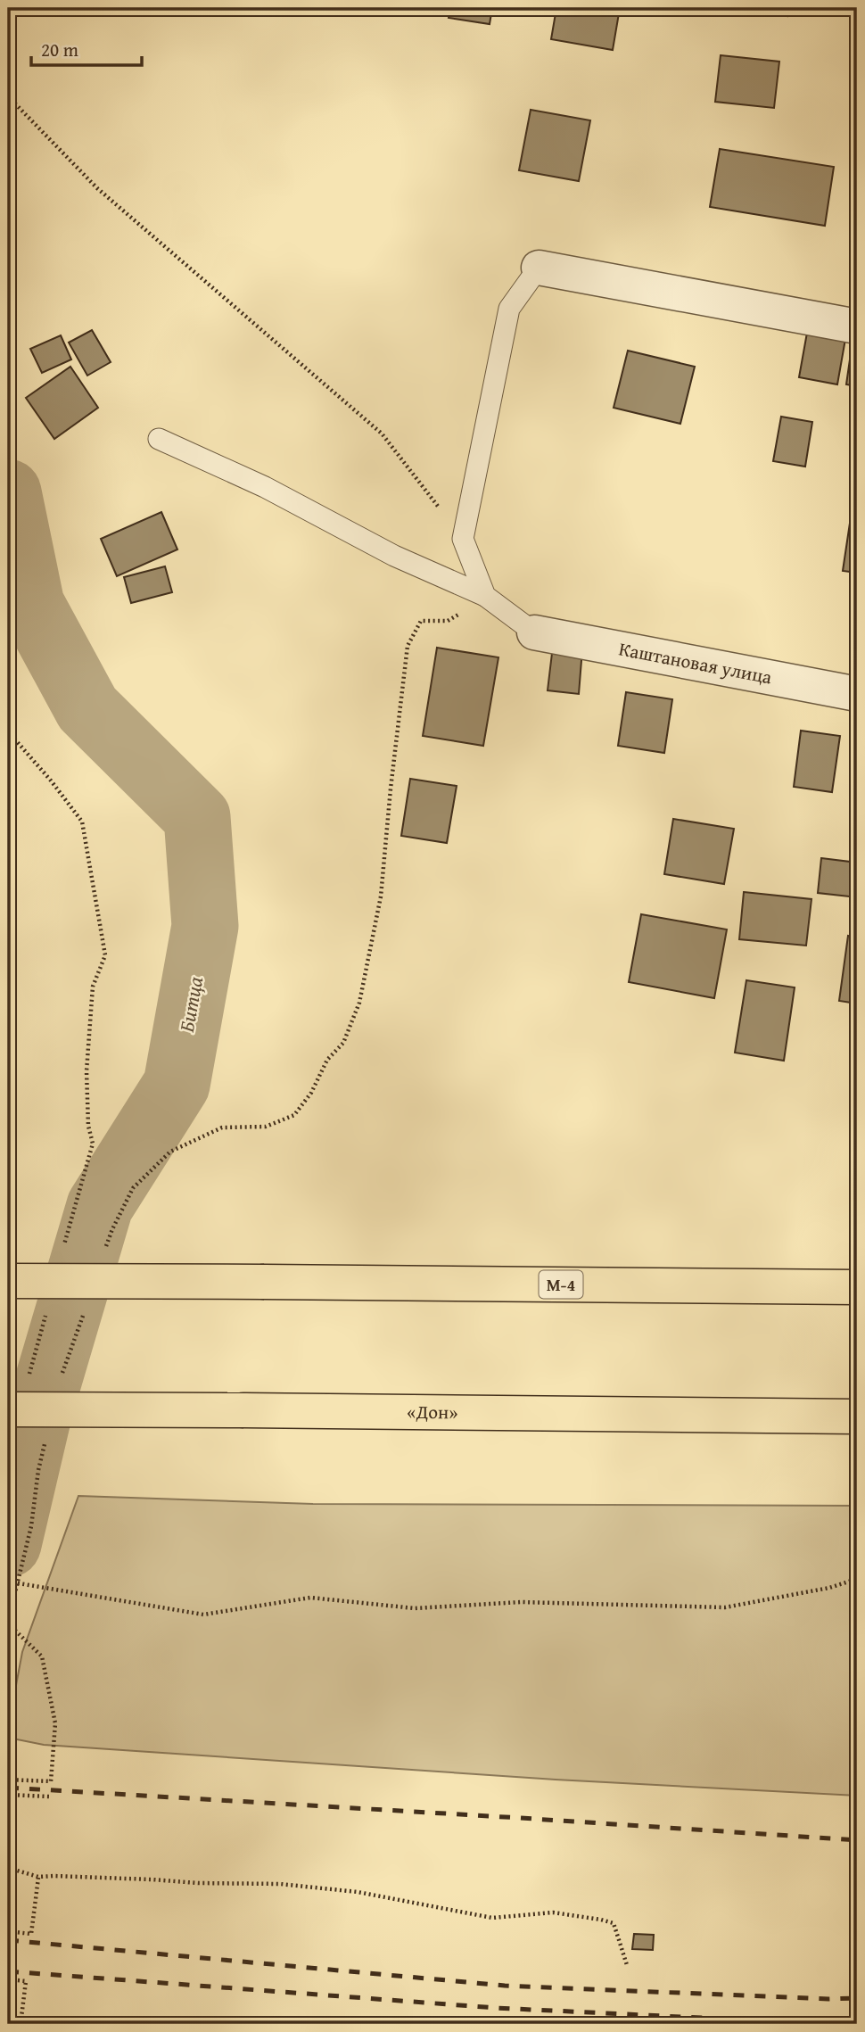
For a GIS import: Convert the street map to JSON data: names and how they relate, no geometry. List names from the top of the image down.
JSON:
{
  "streets": {
    "highway": ["М-4", "«Дон»"],
    "street": ["Каштановая улица"]
  },
  "water": ["Битца"],
  "scale_bar": "20 m"
}
